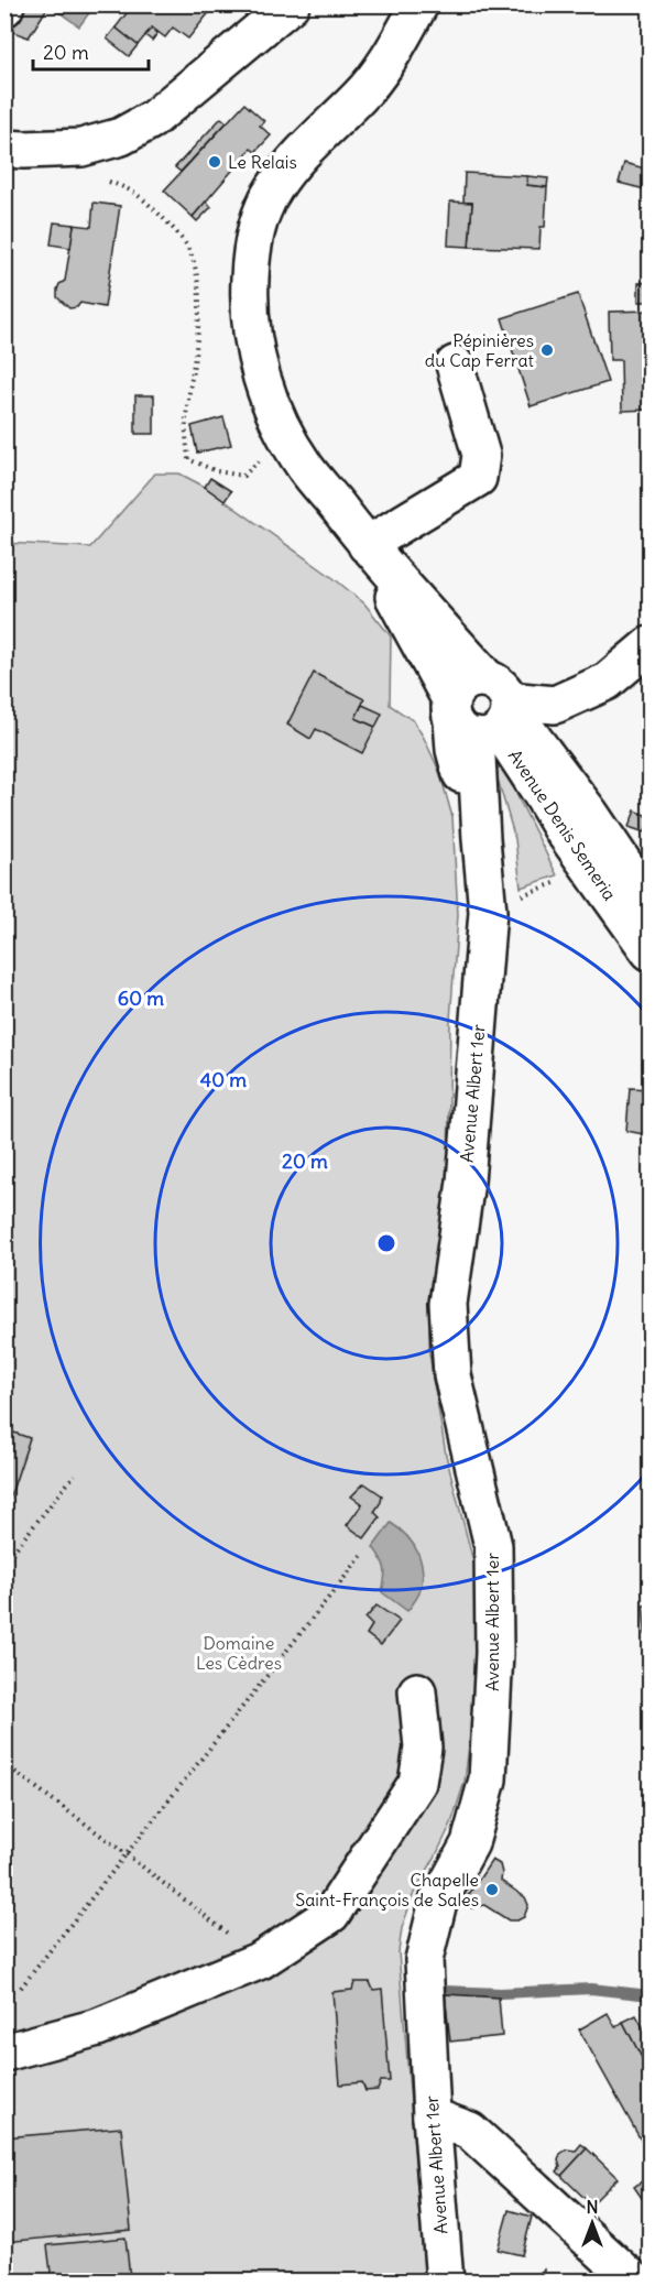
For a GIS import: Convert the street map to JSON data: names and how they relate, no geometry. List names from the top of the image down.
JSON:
{
  "streets": {
    "street": ["Avenue Denis Semeria", "Avenue Albert 1er"]
  },
  "crossings": [
    ["Avenue Denis Semeria", "Avenue Albert 1er"]
  ],
  "parks": ["Domaine Les Cèdres"],
  "places": ["Le Relais", "Pépinières du Cap Ferrat", "Chapelle Saint-François de Sales"],
  "scale_bar": "20 m",
  "north": "top",
  "rings": ["60 m", "40 m", "20 m"]
}
